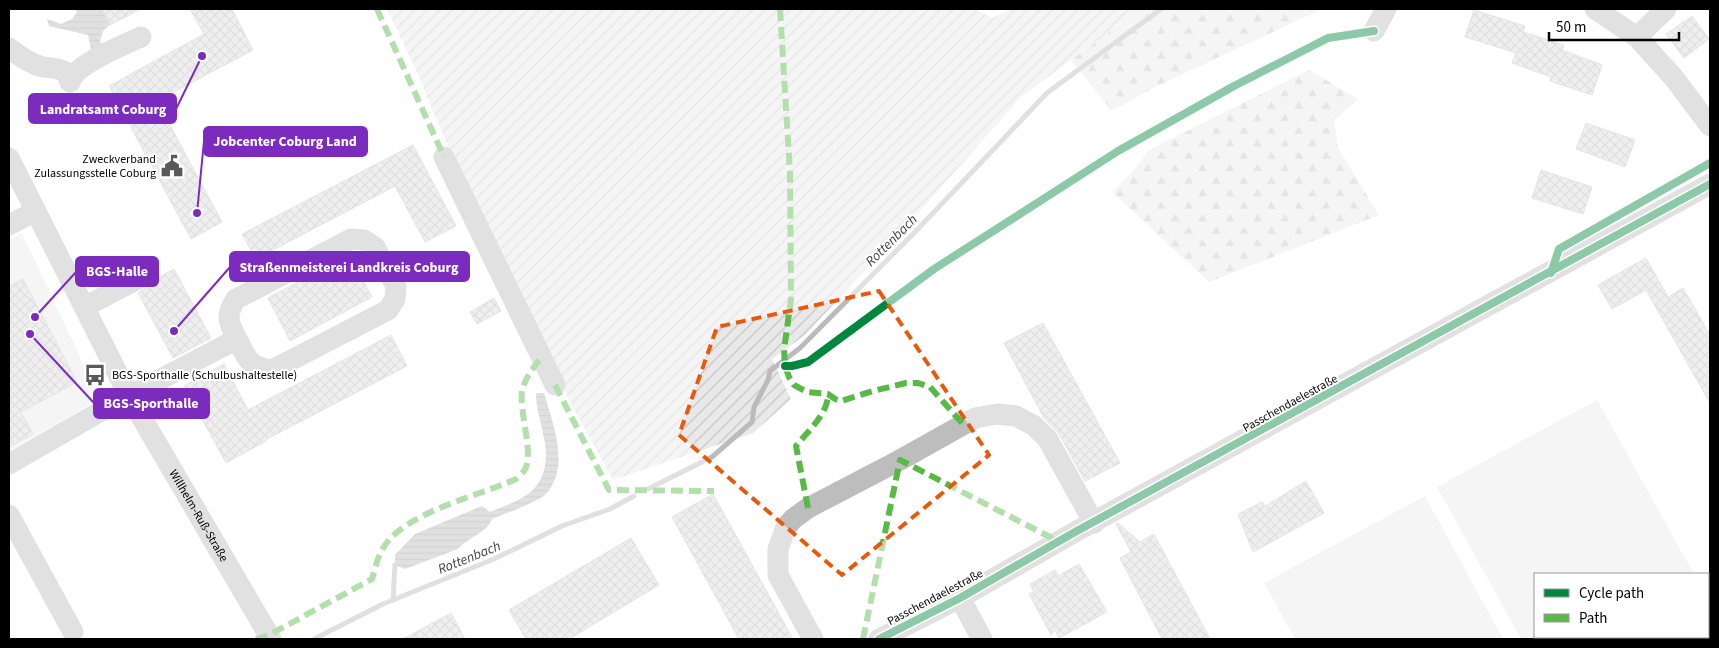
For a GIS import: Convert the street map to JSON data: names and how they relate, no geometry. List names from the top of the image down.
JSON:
{
  "streets": {
    "street": ["Passchendaelestraße", "Willhelm-Ruß-Straße"]
  },
  "water": ["Rottenbach"],
  "places": {
    "other": [
      "Landratsamt Coburg",
      "Jobcenter Coburg Land",
      "BGS-Halle",
      "Straßenmeisterei Landkreis Coburg",
      "BGS-Sporthalle"
    ],
    "public building": ["Zweckverband Zulassungsstelle Coburg"],
    "bus stop": ["BGS-Sporthalle (Schulbushaltestelle)"]
  },
  "legend": ["Cycle path", "Path"],
  "scale_bar": "50 m"
}
